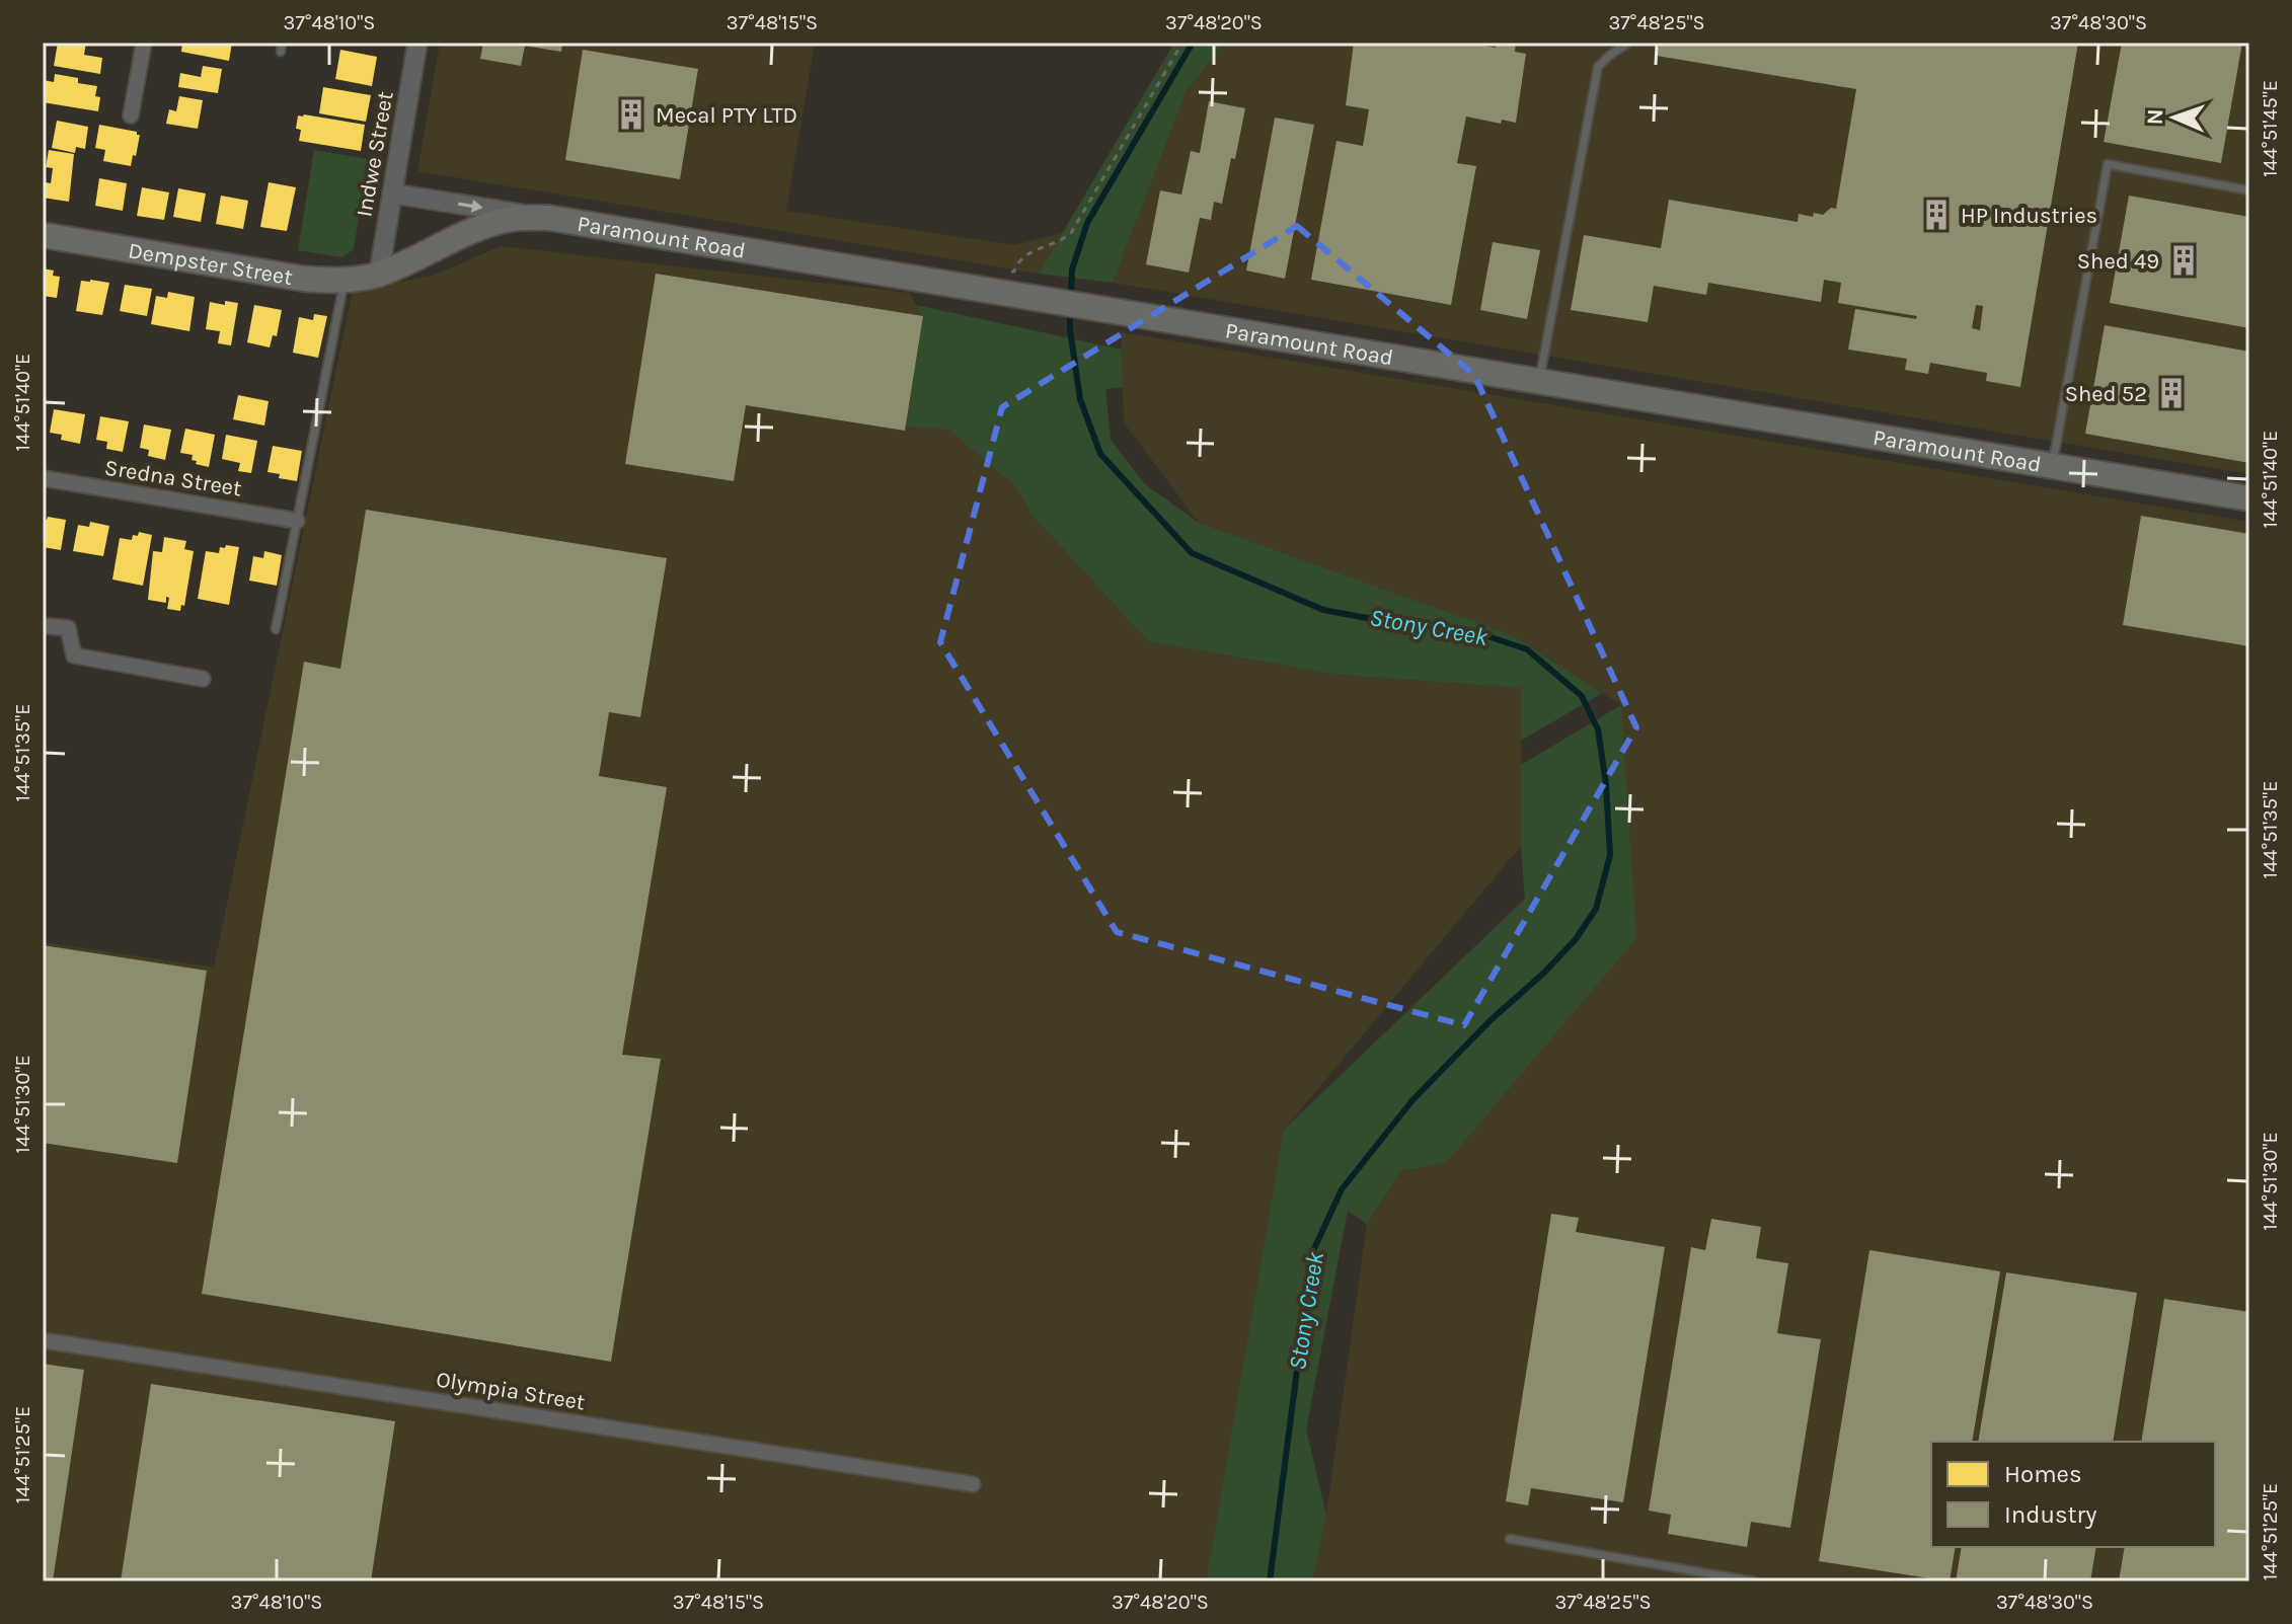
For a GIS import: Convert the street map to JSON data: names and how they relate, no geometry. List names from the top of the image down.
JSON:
{
  "streets": {
    "main road": ["Paramount Road", "Dempster Street"],
    "street": ["Indwe Street", "Sredna Street", "Olympia Street"]
  },
  "crossings": [
    ["Indwe Street", "Paramount Road"],
    ["Indwe Street", "Dempster Street"],
    ["Paramount Road", "Dempster Street"]
  ],
  "water": ["Stony Creek"],
  "places": {
    "building": [
      "Mecal PTY LTD",
      "HP Industries",
      "Shed 49",
      "Shed 52"
    ]
  },
  "legend": ["Homes", "Industry"],
  "north": "left",
  "coordinates": [
    "37°48'10\"S",
    "37°48'15\"S",
    "37°48'20\"S",
    "37°48'25\"S",
    "37°48'30\"S",
    "144°51'45\"E",
    "144°51'40\"E",
    "144°51'35\"E",
    "144°51'30\"E",
    "144°51'25\"E"
  ]
}
